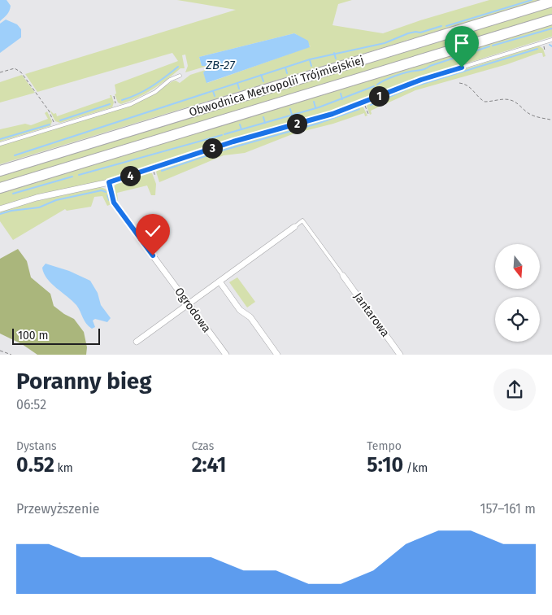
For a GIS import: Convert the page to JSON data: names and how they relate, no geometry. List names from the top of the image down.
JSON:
{
  "streets": {
    "highway": ["Obwodnica Metropolii Trójmiejskiej"],
    "street": ["Ogrodowa", "Jantarowa"]
  },
  "water": ["ZB-27"],
  "scale_bar": "100 m",
  "north": "bottom",
  "page": {
    "pins": [
      "1",
      "2",
      "3",
      "4"
    ],
    "scale": "100 m",
    "heading": ["Poranny bieg", "06:52"],
    "stats": [
      ["Dystans", "0.52 km"],
      ["Czas", "2:41"],
      ["Tempo", "5:10 /km"]
    ],
    "chart": ["Przewyższenie", "157–161 m"]
  }
}
